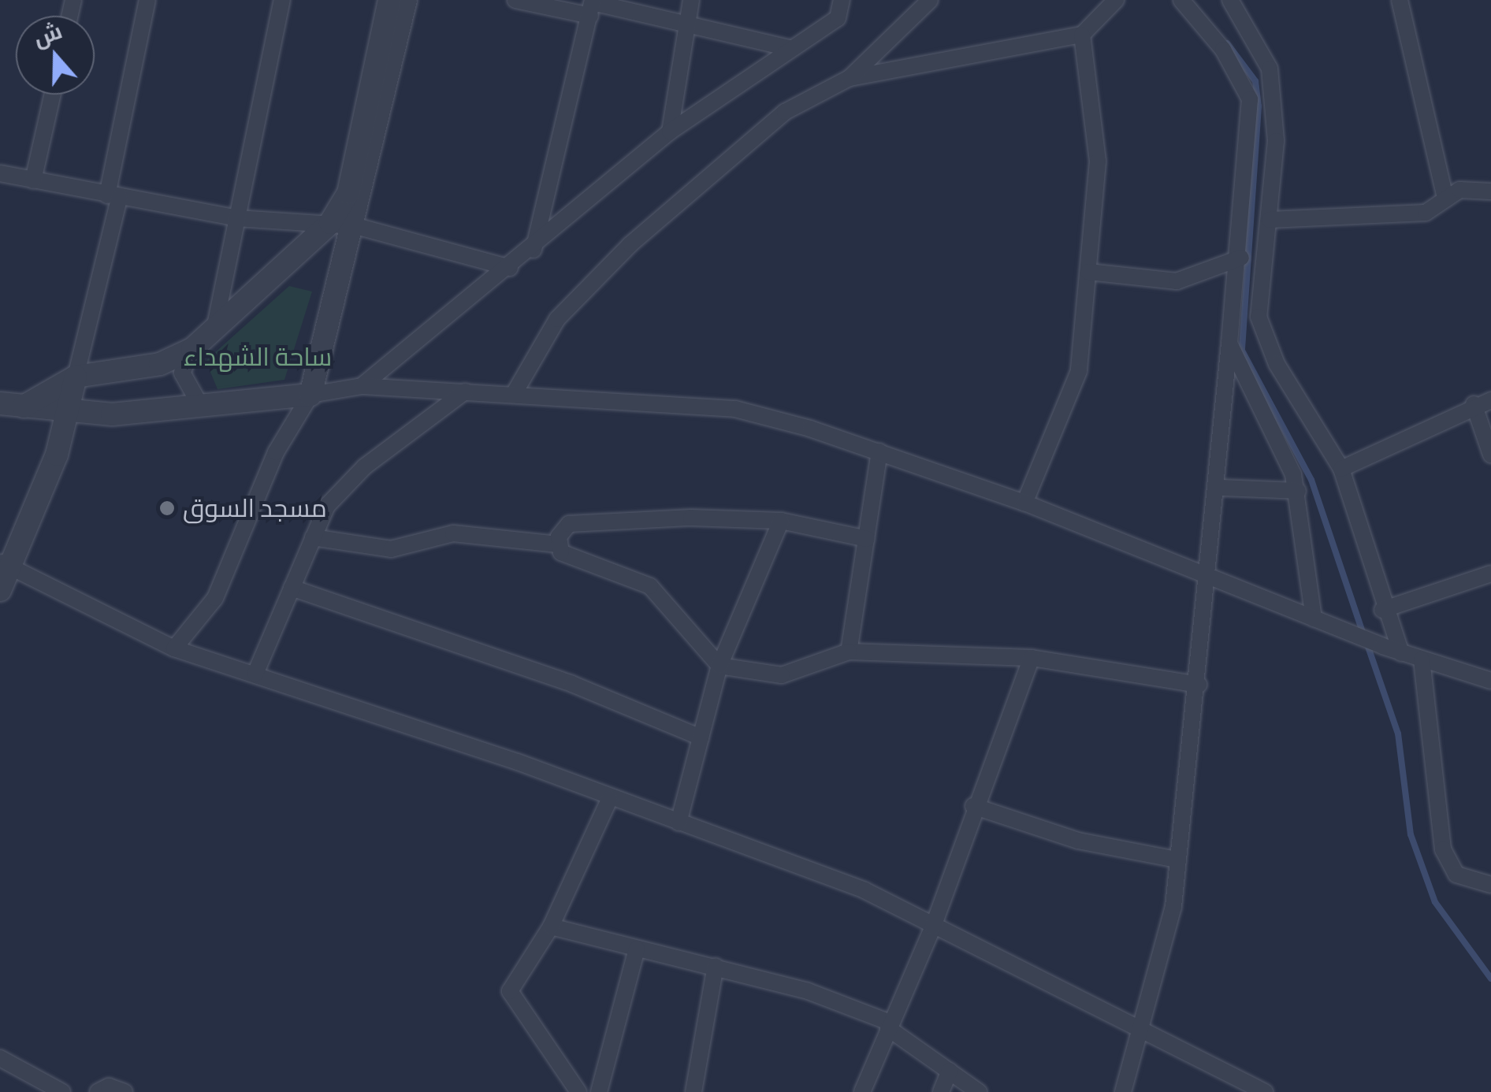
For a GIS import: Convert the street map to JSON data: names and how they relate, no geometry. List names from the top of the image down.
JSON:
{
  "parks": ["ساحة الشهداء"],
  "places": ["مسجد السوق"],
  "north": "top"
}
